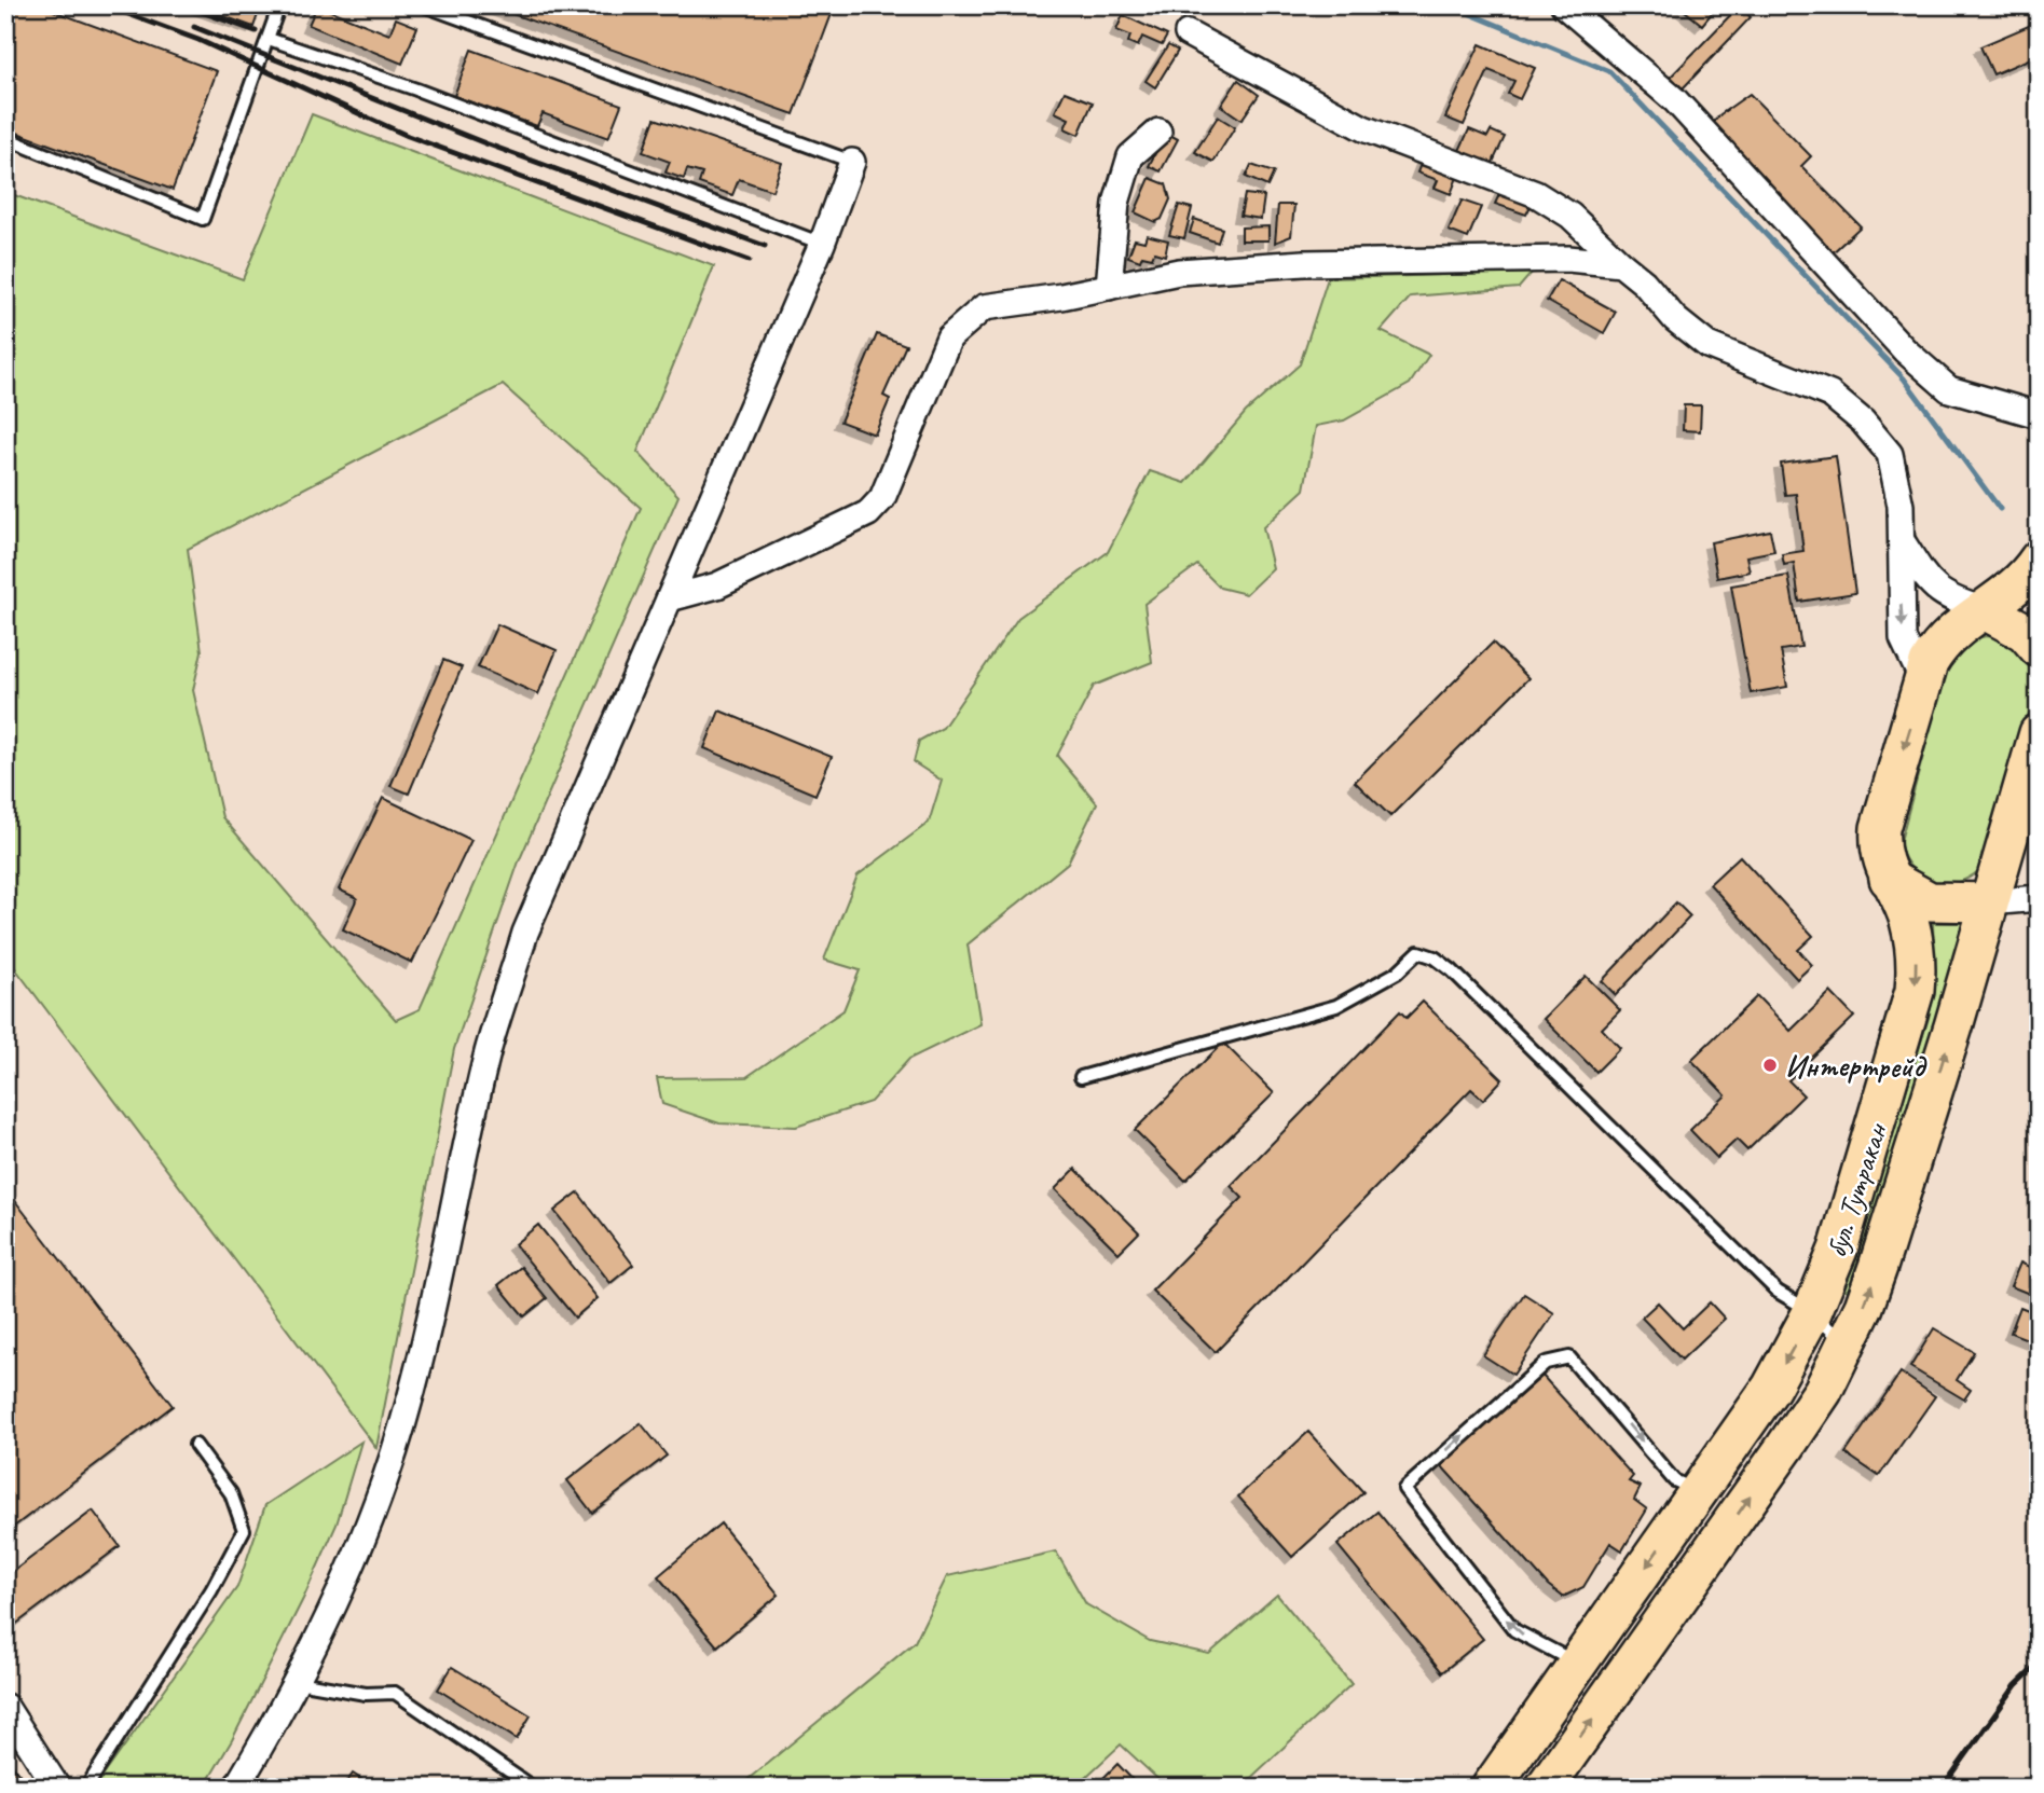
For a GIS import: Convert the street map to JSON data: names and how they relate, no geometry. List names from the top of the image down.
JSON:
{
  "streets": {
    "main road": ["бул. Тутракан"]
  },
  "places": ["Интертрейд"]
}
